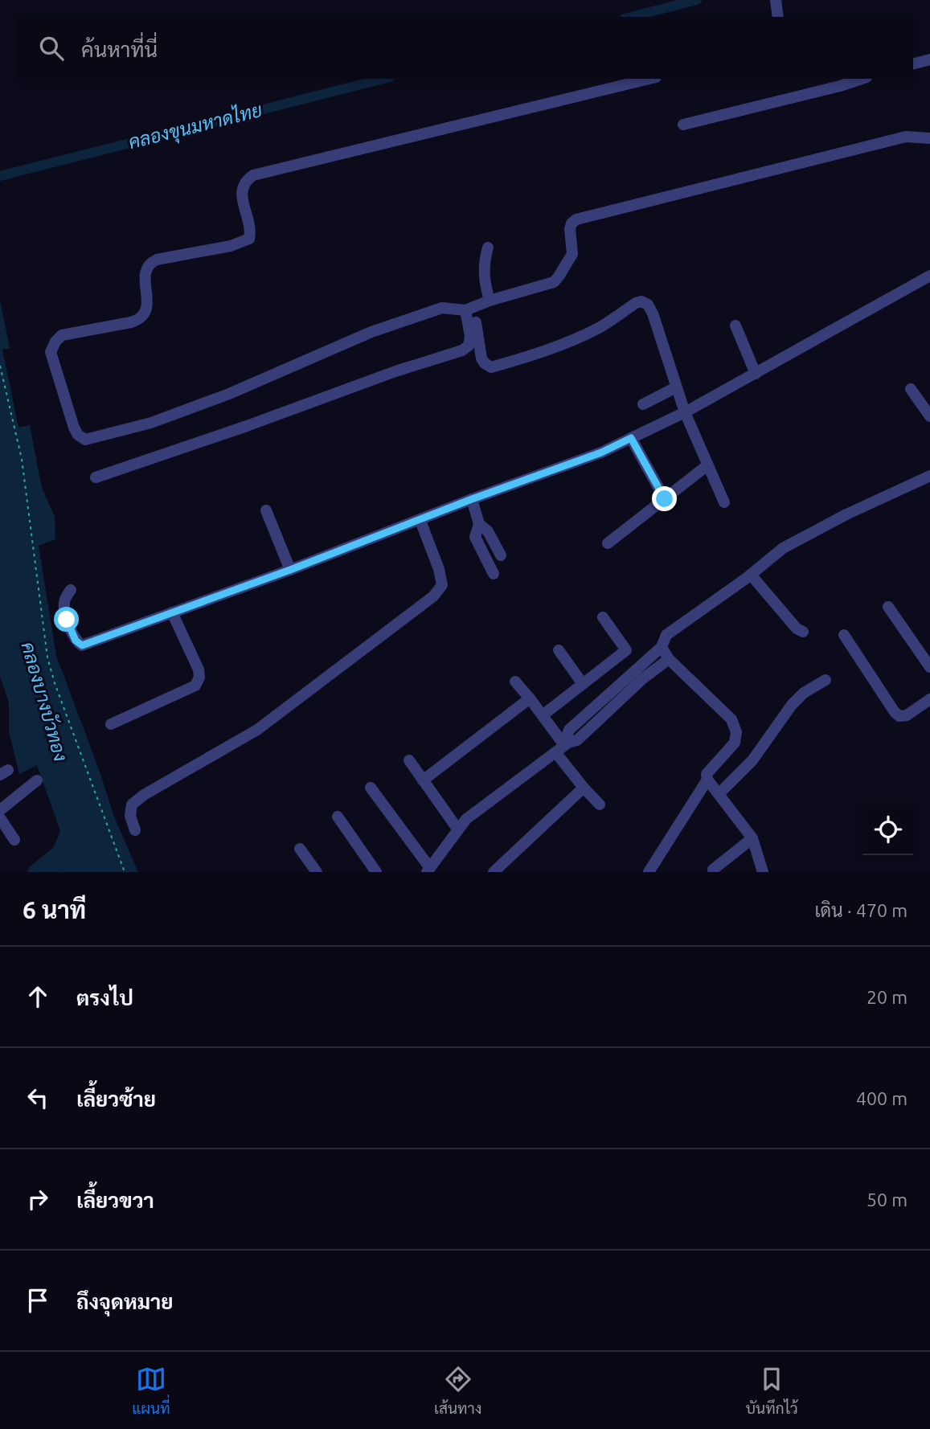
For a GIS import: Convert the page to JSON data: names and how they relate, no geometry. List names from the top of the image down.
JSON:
{
  "water": ["คลองขุนมหาดไทย", "คลองบางบัวทอง"],
  "page": {
    "search": "ค้นหาที่นี่",
    "heading": ["6 นาที", "เดิน · 470 m"],
    "list": [
      ["ตรงไป", "20 m"],
      ["เลี้ยวซ้าย", "400 m"],
      ["เลี้ยวขวา", "50 m"],
      "ถึงจุดหมาย"
    ],
    "nav": ["แผนที่", "เส้นทาง", "บันทึกไว้"]
  }
}
